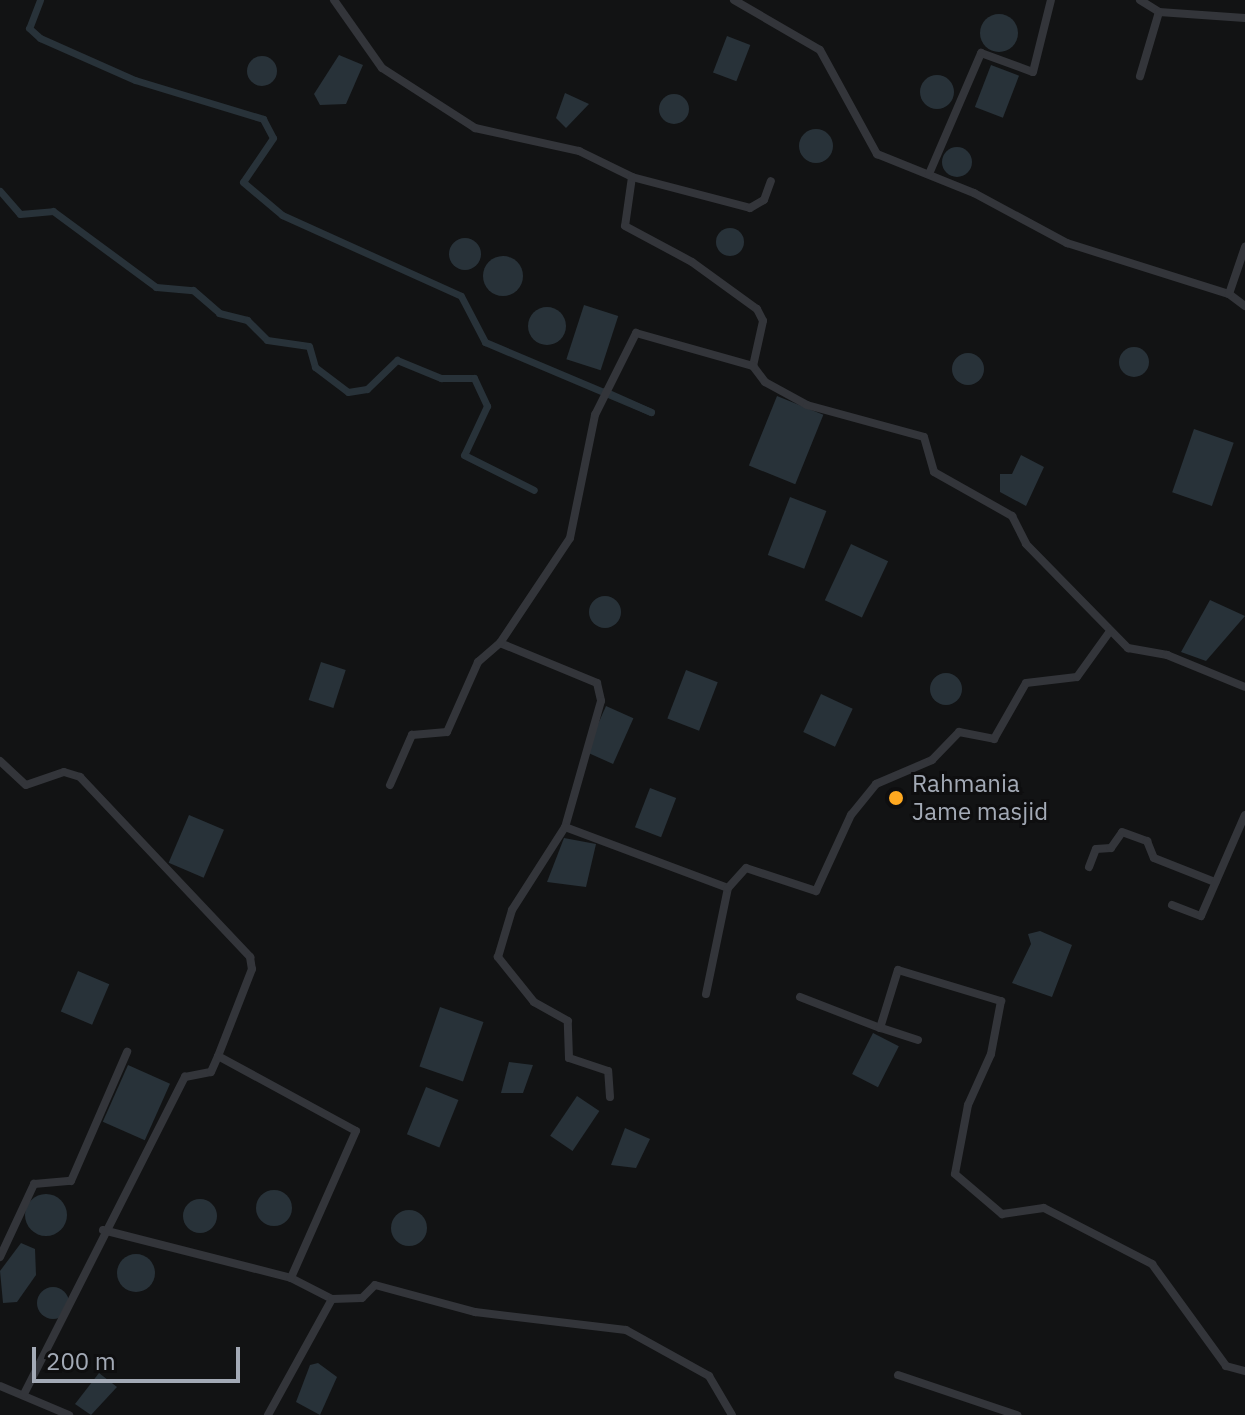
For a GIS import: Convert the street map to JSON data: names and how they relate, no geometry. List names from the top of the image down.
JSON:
{
  "places": ["Rahmania Jame masjid"],
  "scale_bar": "200 m"
}
